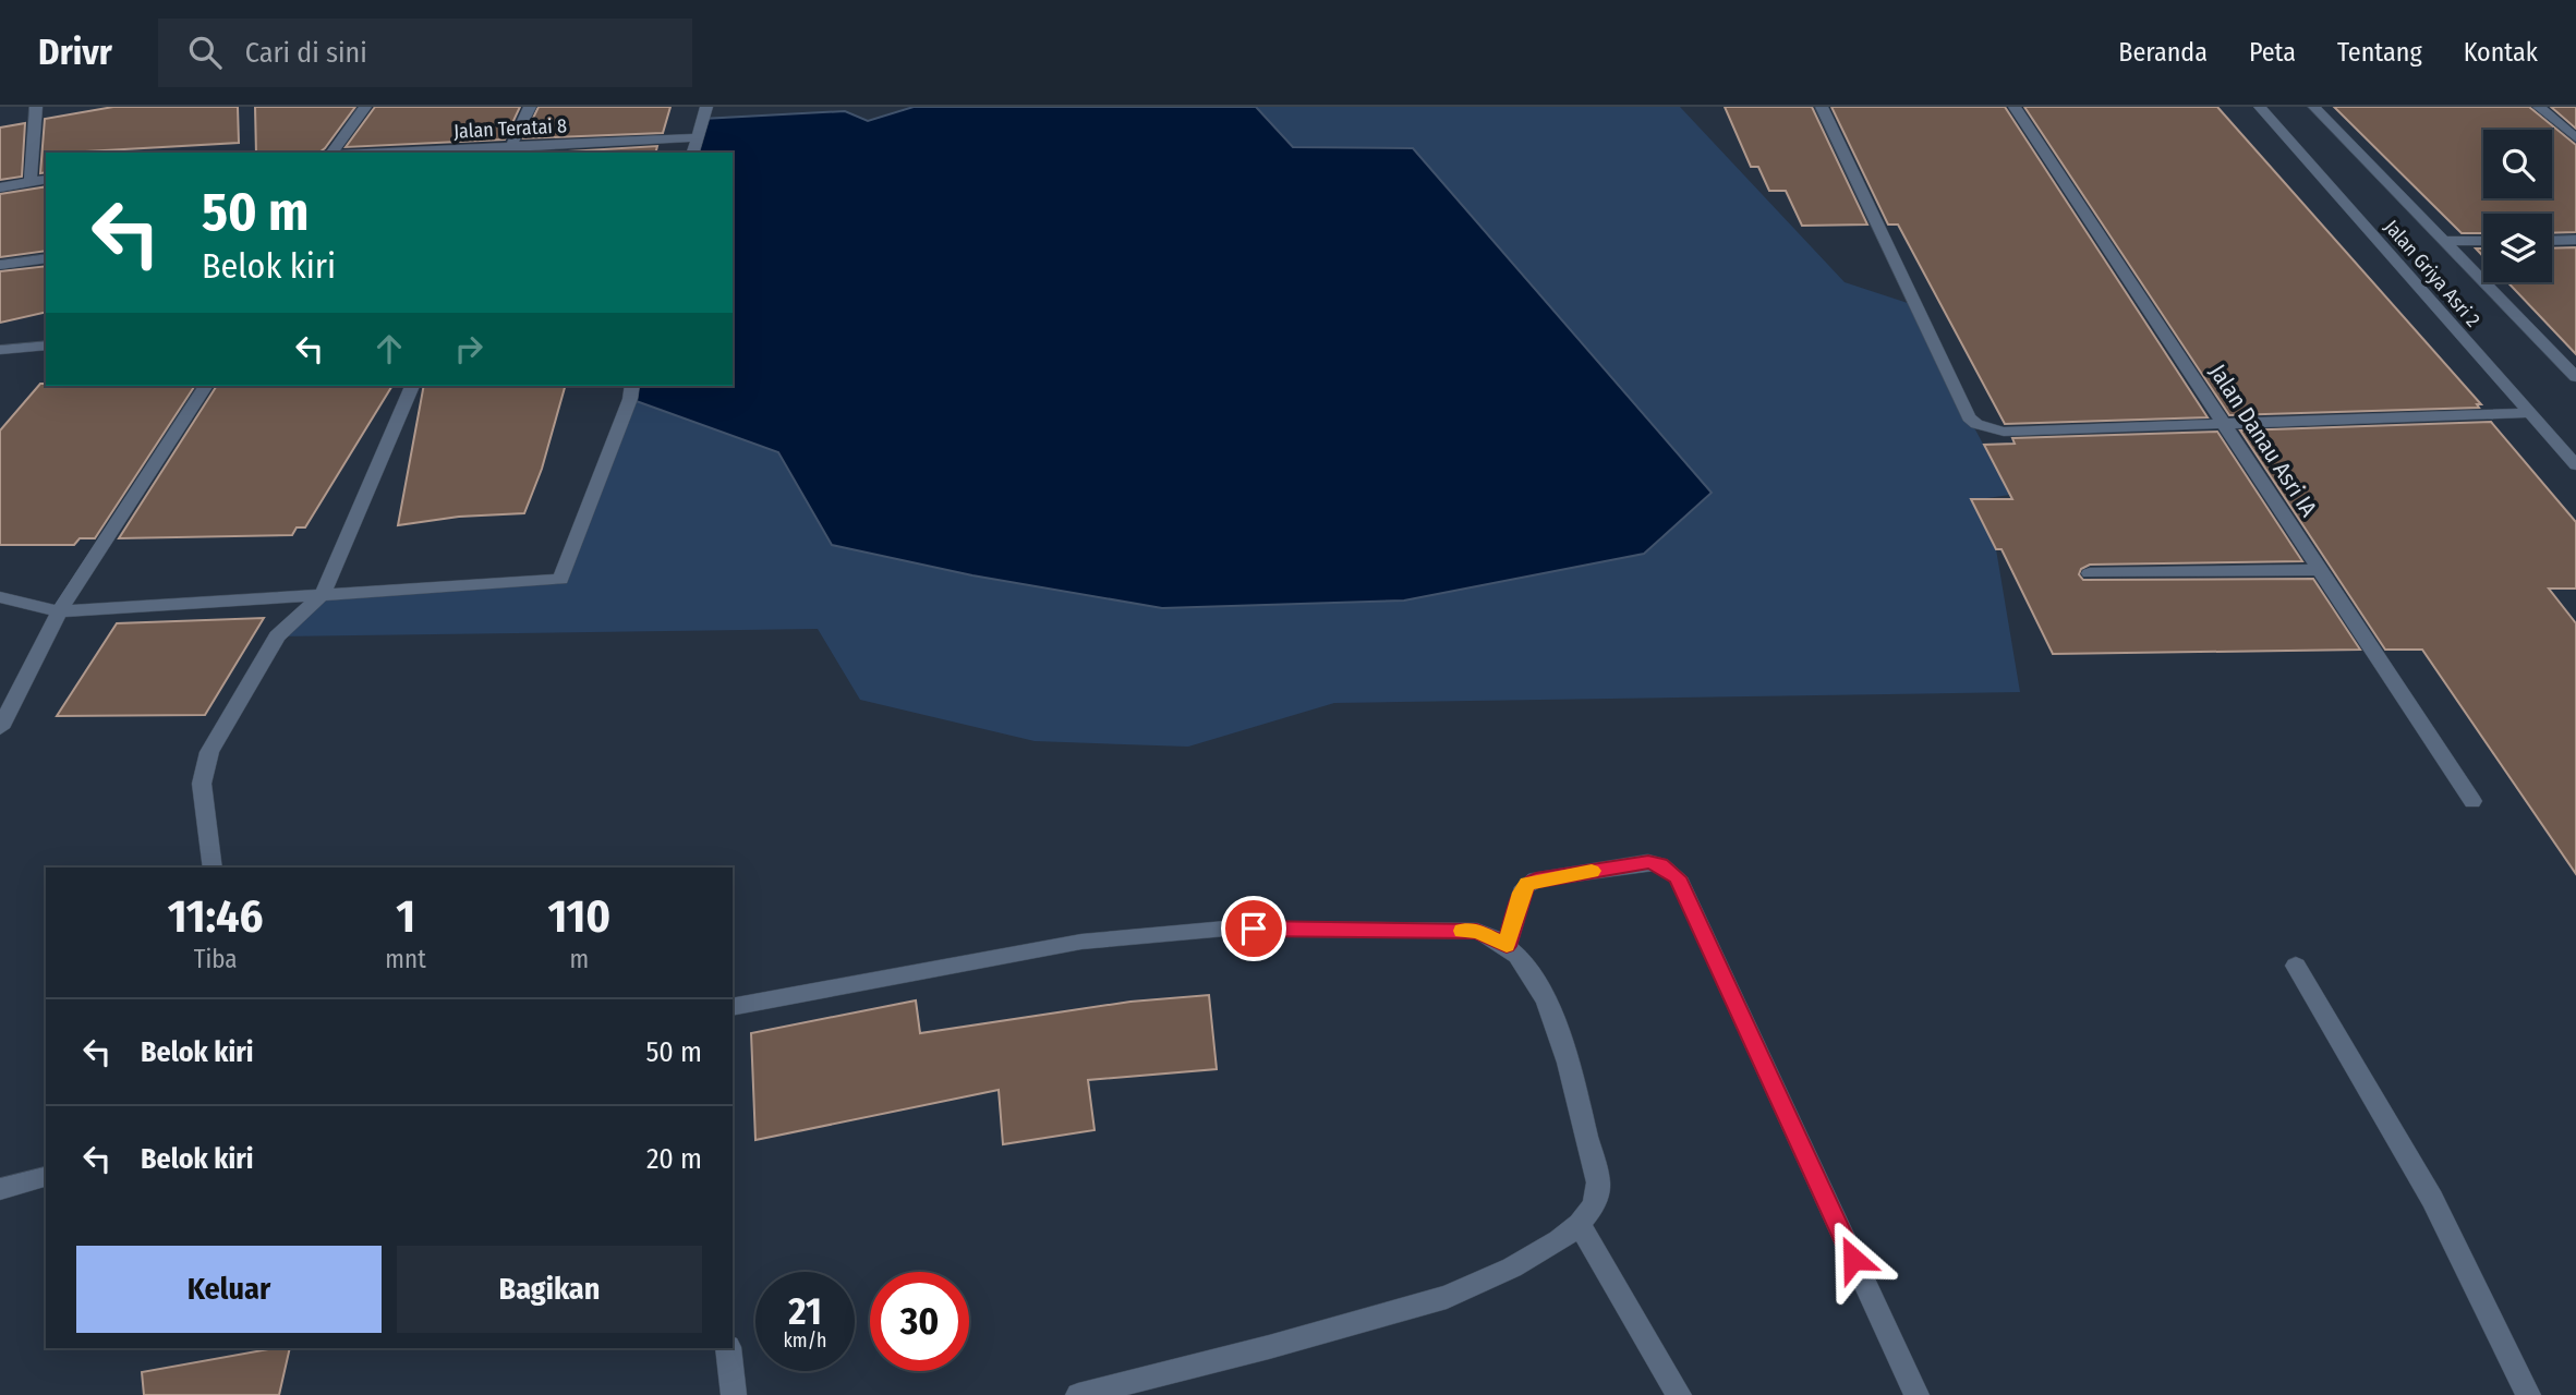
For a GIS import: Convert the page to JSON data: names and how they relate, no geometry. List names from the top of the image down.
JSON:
{
  "streets": {
    "street": ["Jalan Teratai 8", "Jalan Griya Asri 2", "Jalan Danau Asri IA"]
  },
  "page": {
    "header": "Drivr",
    "search": "Cari di sini",
    "nav": [
      "Beranda",
      "Peta",
      "Tentang",
      "Kontak"
    ],
    "turn": ["50 m", "Belok kiri"],
    "eta": [
      "11:46",
      "Tiba",
      "1",
      "mnt",
      "110",
      "m"
    ],
    "list": [
      {
        "name": "Belok kiri",
        "value": "50 m"
      },
      {
        "name": "Belok kiri",
        "value": "20 m"
      }
    ],
    "buttons": ["Keluar", "Bagikan"],
    "speed": "21 km/h",
    "limit": "30"
  }
}
